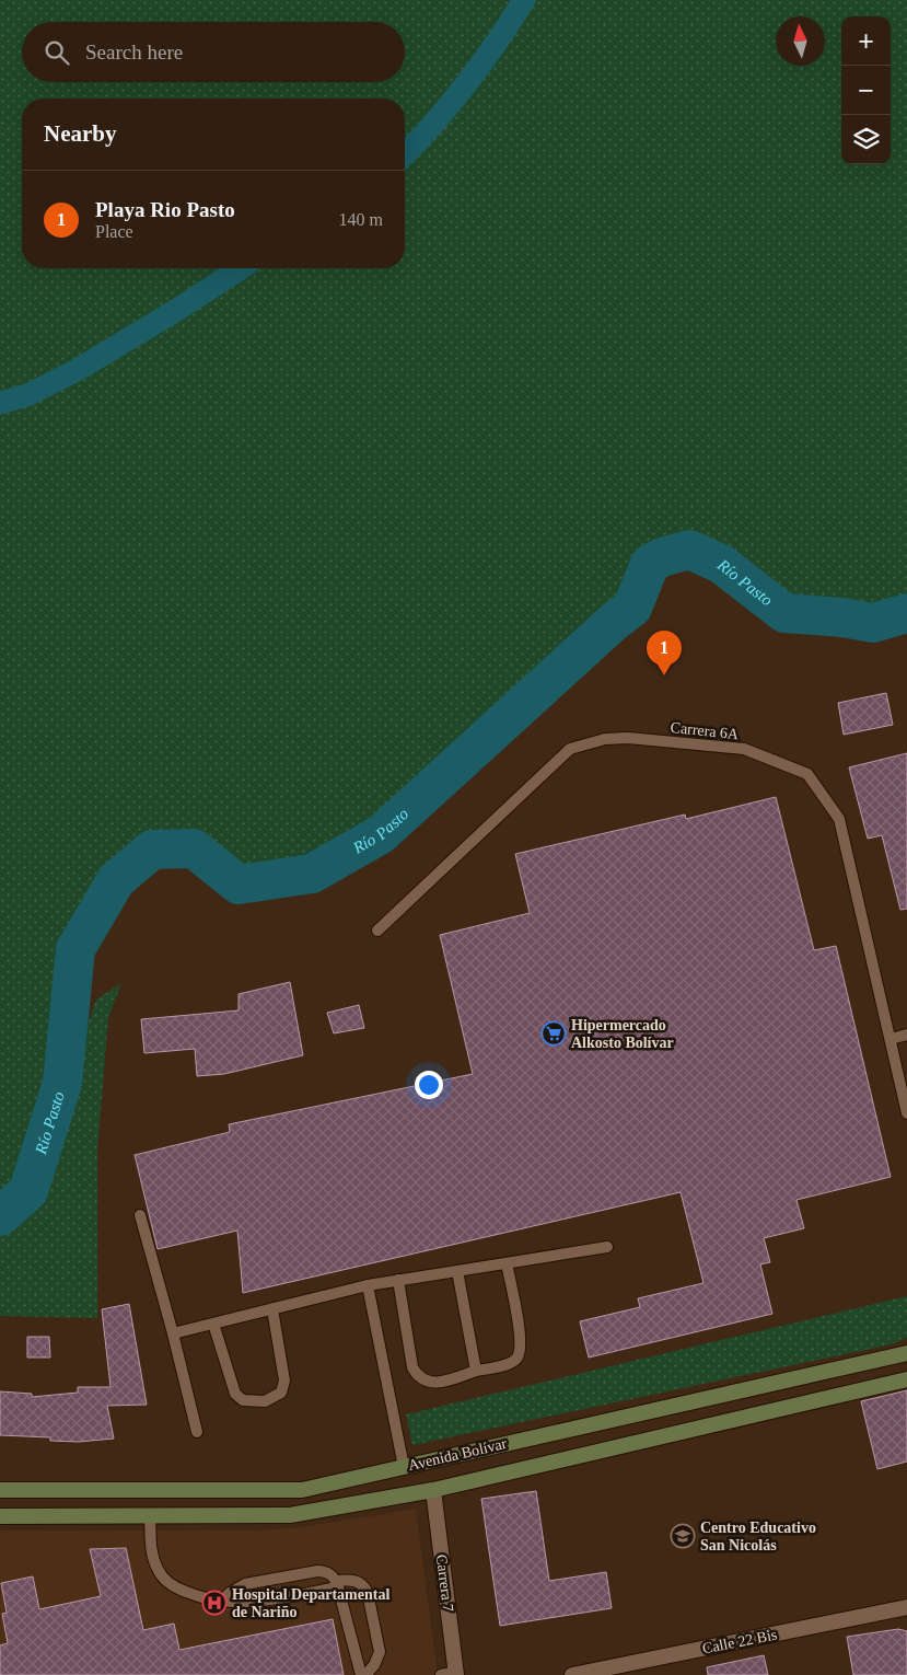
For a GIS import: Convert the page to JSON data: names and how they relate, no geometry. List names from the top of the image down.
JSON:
{
  "streets": {
    "main road": ["Avenida Bolívar"],
    "street": ["Carrera 7", "Calle 22 Bis"],
    "lane": ["Carrera 6A"]
  },
  "crossings": [
    ["Avenida Bolívar", "Carrera 7"]
  ],
  "water": ["Río Pasto"],
  "places": {
    "supermarket": ["Hipermercado Alkosto Bolívar"],
    "school or university": ["Centro Educativo San Nicolás"],
    "hospital": ["Hospital Departamental de Nariño"]
  },
  "north": "top",
  "page": {
    "map_buttons": ["+", "−"],
    "search": "Search here",
    "heading": "Nearby",
    "list": [
      {
        "mark": "1",
        "name": "Playa Rio Pasto",
        "note": "Place",
        "value": "140 m"
      }
    ],
    "pins": "1"
  }
}
